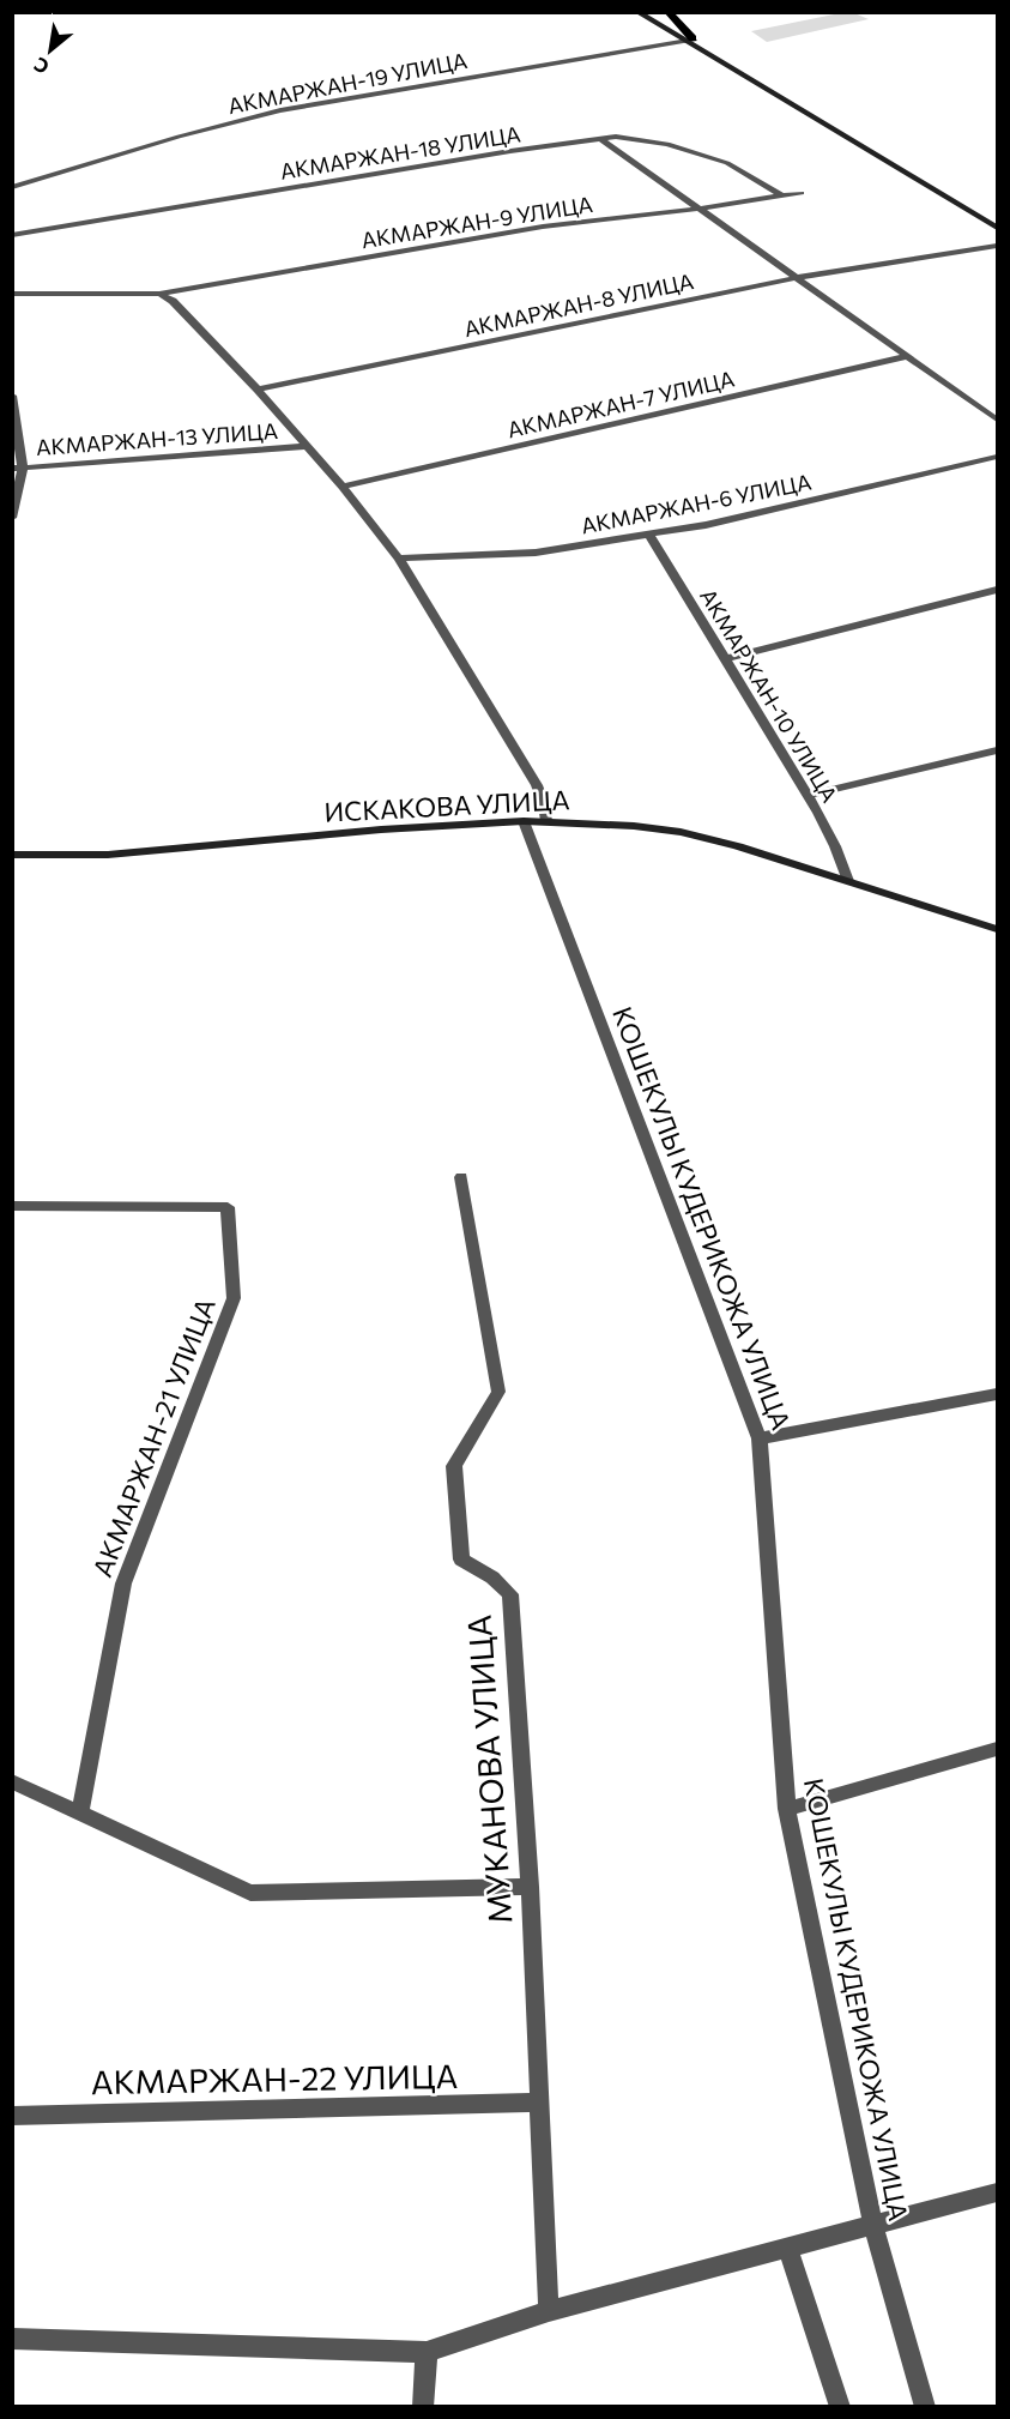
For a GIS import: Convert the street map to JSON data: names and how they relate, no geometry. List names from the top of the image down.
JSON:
{
  "streets": {
    "main road": ["ИСКАКОВА УЛИЦА"],
    "street": [
      "АКМАРЖАН-19 УЛИЦА",
      "АКМАРЖАН-18 УЛИЦА",
      "АКМАРЖАН-9 УЛИЦА",
      "АКМАРЖАН-8 УЛИЦА",
      "АКМАРЖАН-7 УЛИЦА",
      "АКМАРЖАН-13 УЛИЦА",
      "АКМАРЖАН-6 УЛИЦА",
      "АКМАРЖАН-10 УЛИЦА",
      "КОШЕКУЛЫ КУДЕРИКОЖА УЛИЦА",
      "АКМАРЖАН-21 УЛИЦА",
      "МУКАНОВА УЛИЦА",
      "АКМАРЖАН-22 УЛИЦА"
    ]
  },
  "crossings": [
    ["АКМАРЖАН-18 УЛИЦА", "АКМАРЖАН-9 УЛИЦА"],
    ["АКМАРЖАН-6 УЛИЦА", "АКМАРЖАН-10 УЛИЦА"],
    ["АКМАРЖАН-10 УЛИЦА", "ИСКАКОВА УЛИЦА"],
    ["ИСКАКОВА УЛИЦА", "КОШЕКУЛЫ КУДЕРИКОЖА УЛИЦА"],
    ["МУКАНОВА УЛИЦА", "АКМАРЖАН-22 УЛИЦА"]
  ],
  "north": "bottom left"
}
